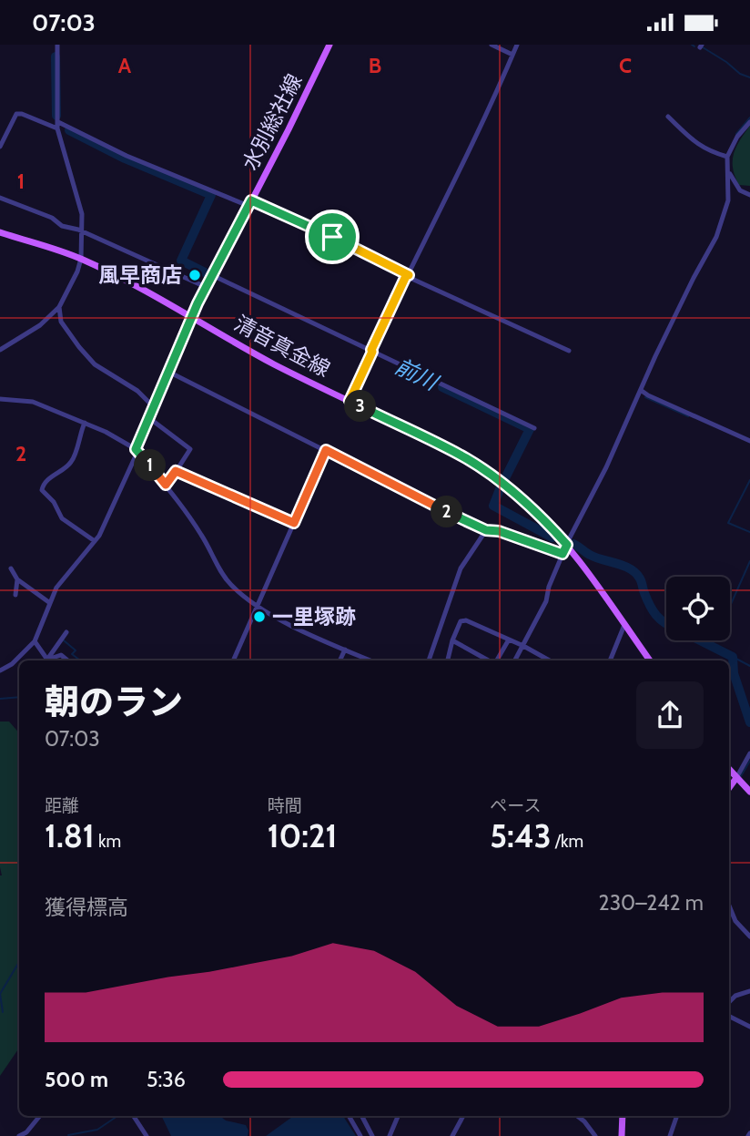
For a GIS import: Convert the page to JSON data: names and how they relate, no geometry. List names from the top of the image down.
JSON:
{
  "streets": {
    "main road": ["水別総社線", "清音真金線"]
  },
  "crossings": [
    ["水別総社線", "清音真金線"]
  ],
  "water": ["前川"],
  "places": ["風早商店", "一里塚跡"],
  "page": {
    "status": "07:03",
    "pins": ["3", "1", "2"],
    "heading": ["朝のラン", "07:03"],
    "stats": [
      ["距離", "1.81 km"],
      ["時間", "10:21"],
      ["ペース", "5:43 /km"]
    ],
    "chart": ["獲得標高", "230–242 m"],
    "list": [
      {
        "name": "500 m",
        "note": "5:36"
      }
    ]
  },
  "grid": {
    "columns": ["A", "B", "C"],
    "rows": ["1", "2"]
  }
}
